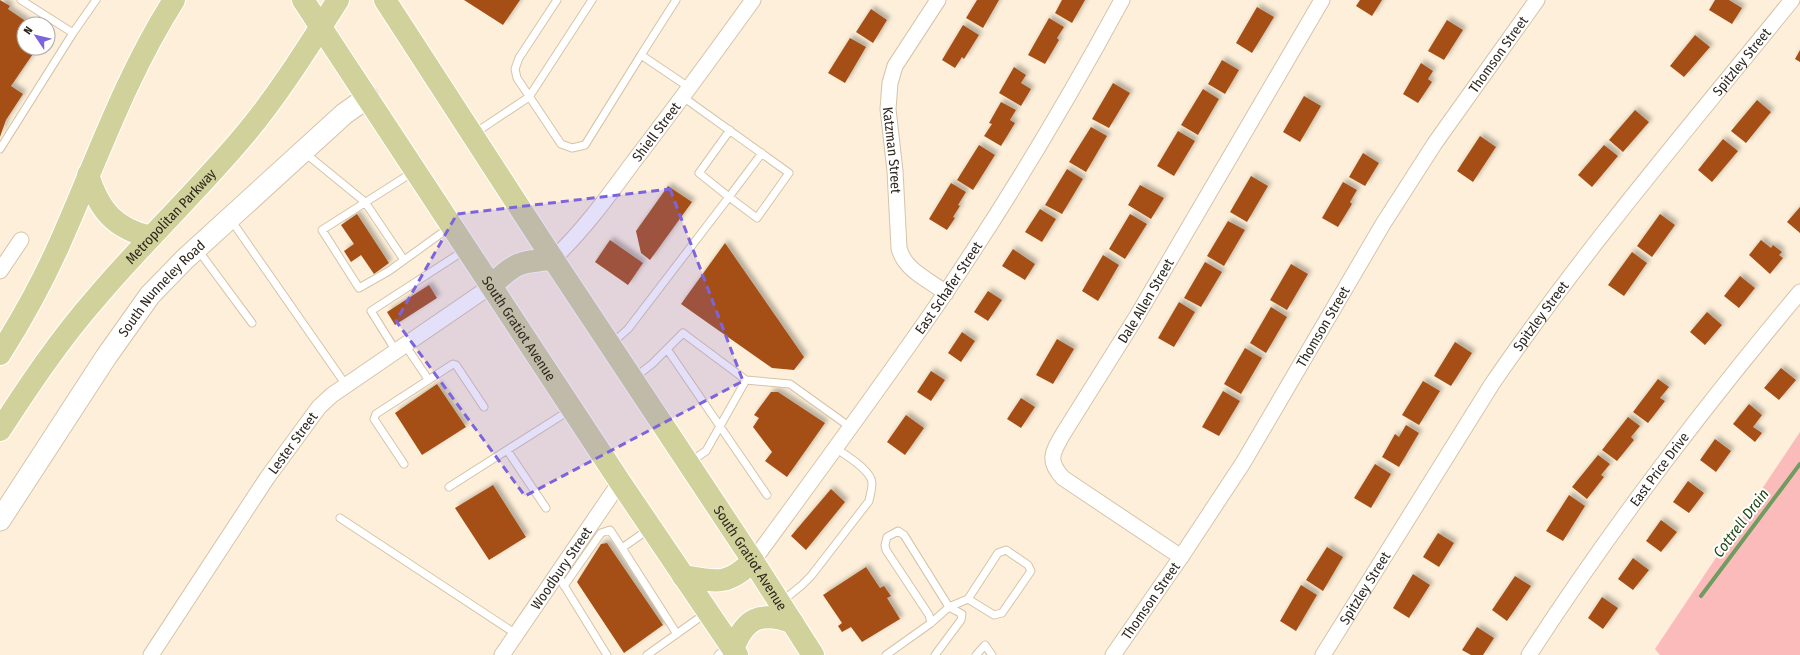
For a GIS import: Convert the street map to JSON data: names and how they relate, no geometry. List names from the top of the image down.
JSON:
{
  "streets": {
    "main road": ["Metropolitan Parkway", "South Gratiot Avenue"],
    "street": [
      "Thomson Street",
      "Spitzley Street",
      "Shiell Street",
      "Katzman Street",
      "East Schafer Street",
      "South Nunneley Road",
      "Dale Allen Street",
      "Lester Street",
      "East Price Drive",
      "Woodbury Street"
    ]
  },
  "crossings": [
    ["Thomson Street", "Dale Allen Street"],
    ["Shiell Street", "South Gratiot Avenue"],
    ["Katzman Street", "East Schafer Street"],
    ["Metropolitan Parkway", "South Gratiot Avenue"],
    ["East Schafer Street", "South Gratiot Avenue"],
    ["South Nunneley Road", "South Gratiot Avenue"],
    ["South Gratiot Avenue", "Lester Street"],
    ["South Gratiot Avenue", "Woodbury Street"]
  ],
  "water": ["Cottrell Drain"],
  "north": "top left"
}
